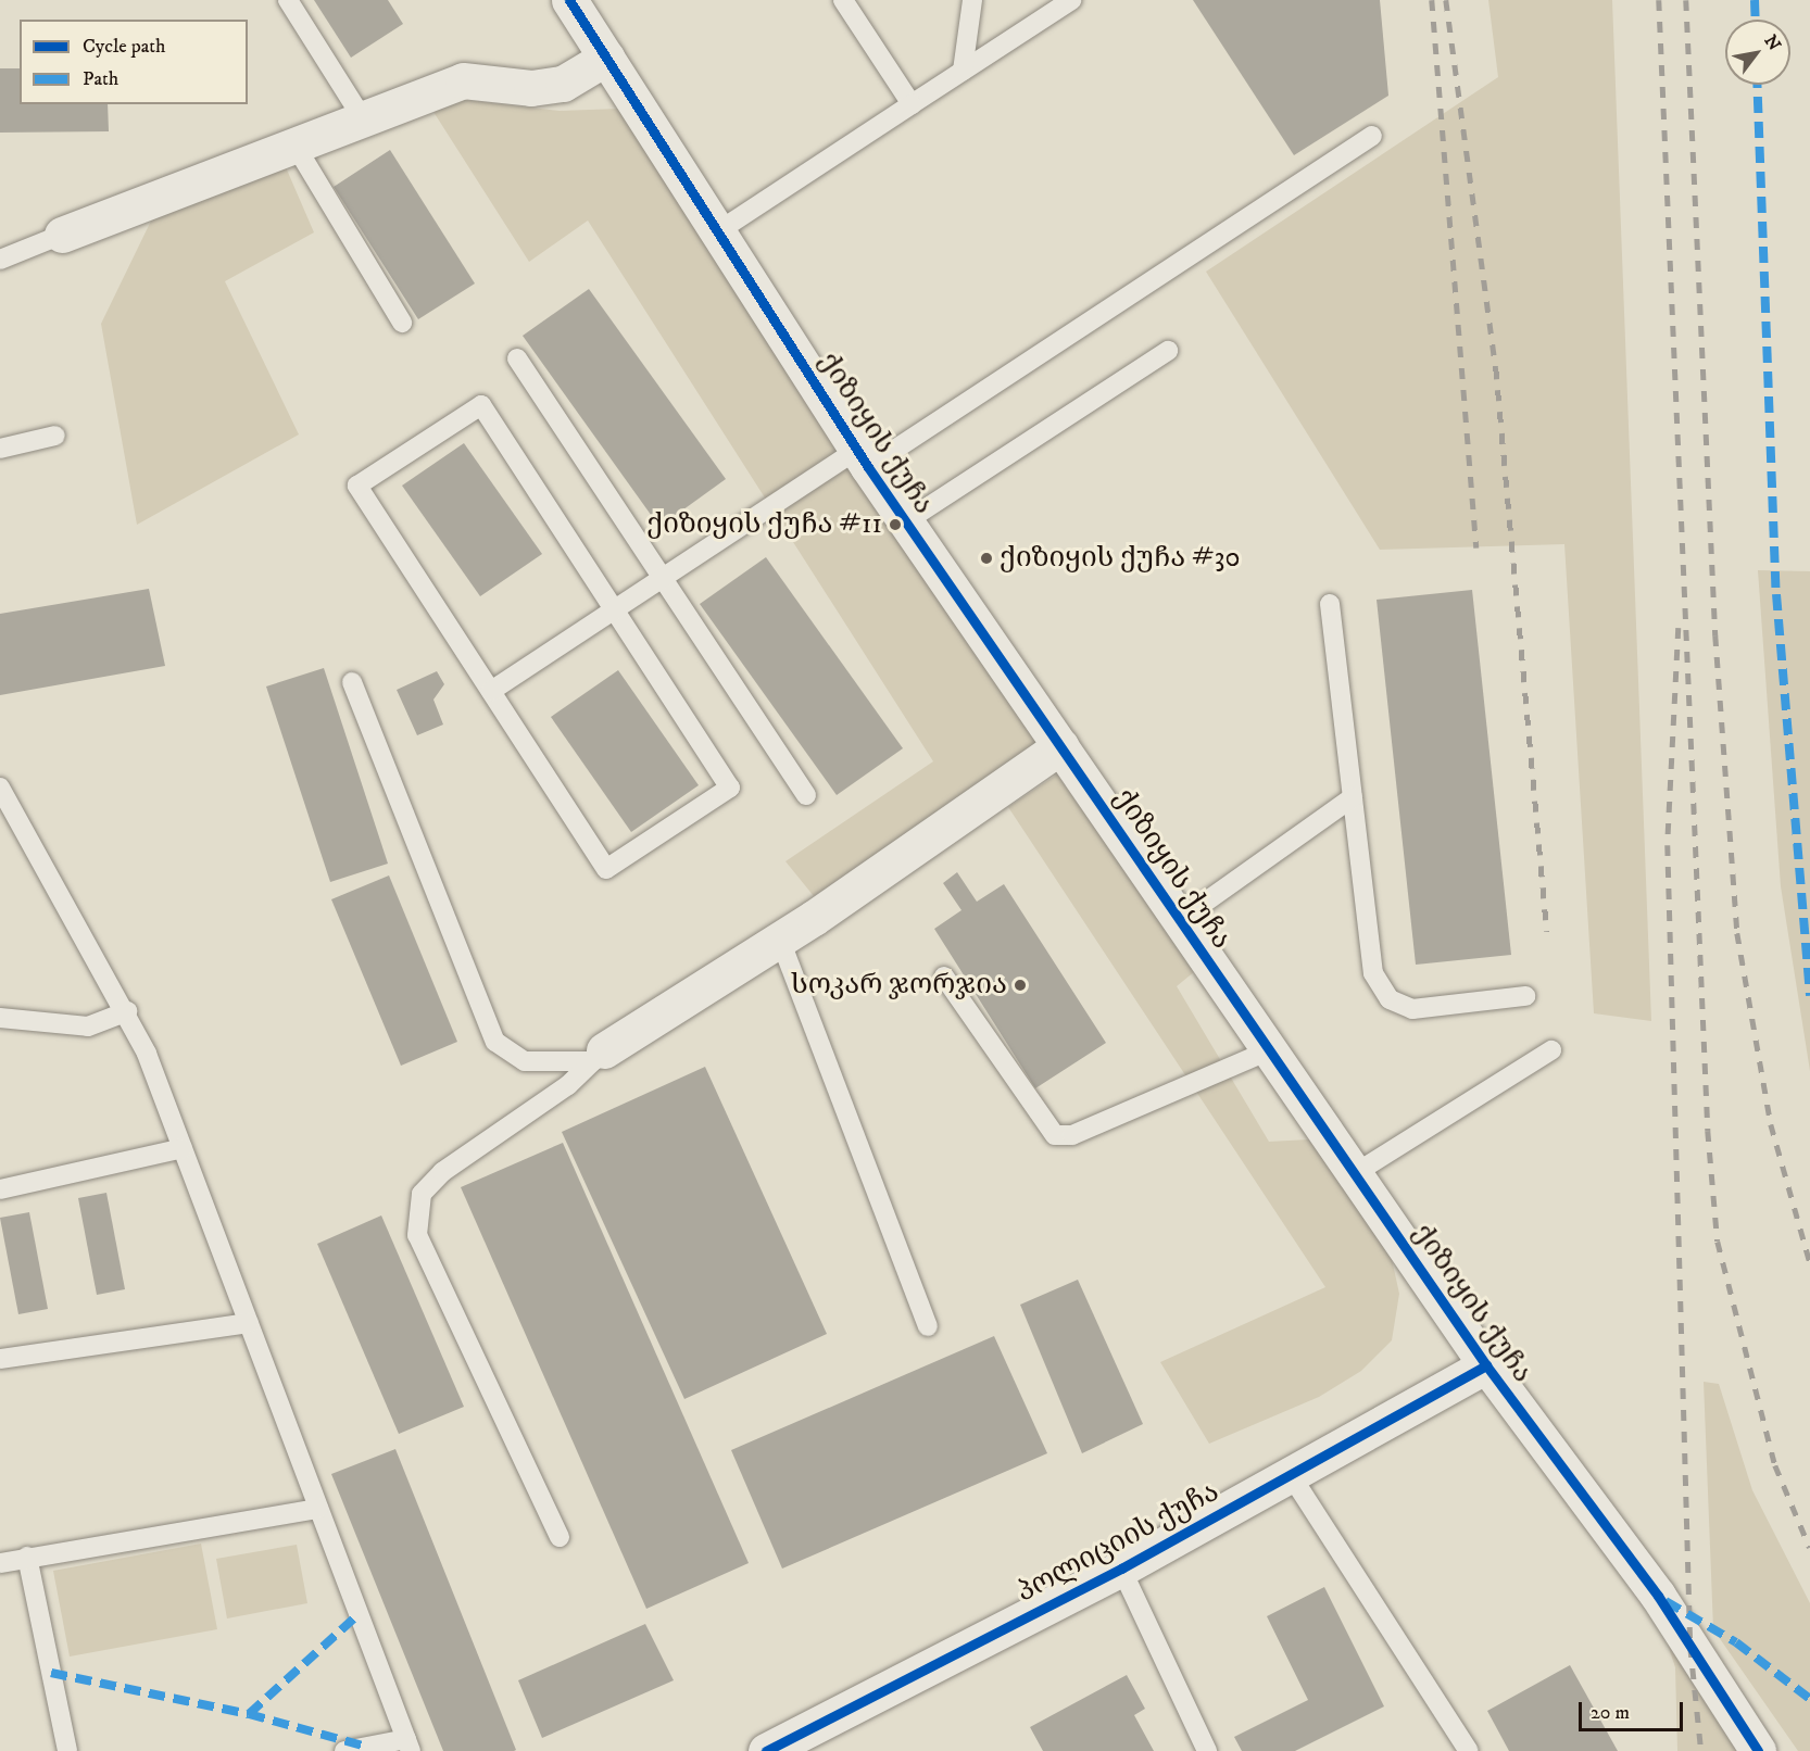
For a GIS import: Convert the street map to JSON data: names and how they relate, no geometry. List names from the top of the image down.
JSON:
{
  "streets": {
    "street": ["ქიზიყის ქუჩა", "პოლიციის ქუჩა"]
  },
  "crossings": [
    ["ქიზიყის ქუჩა", "პოლიციის ქუჩა"]
  ],
  "places": ["ქიზიყის ქუჩა #11", "ქიზიყის ქუჩა #30", "სოკარ ჯორჯია"],
  "legend": ["Cycle path", "Path"],
  "scale_bar": "20 m",
  "north": "top right"
}
